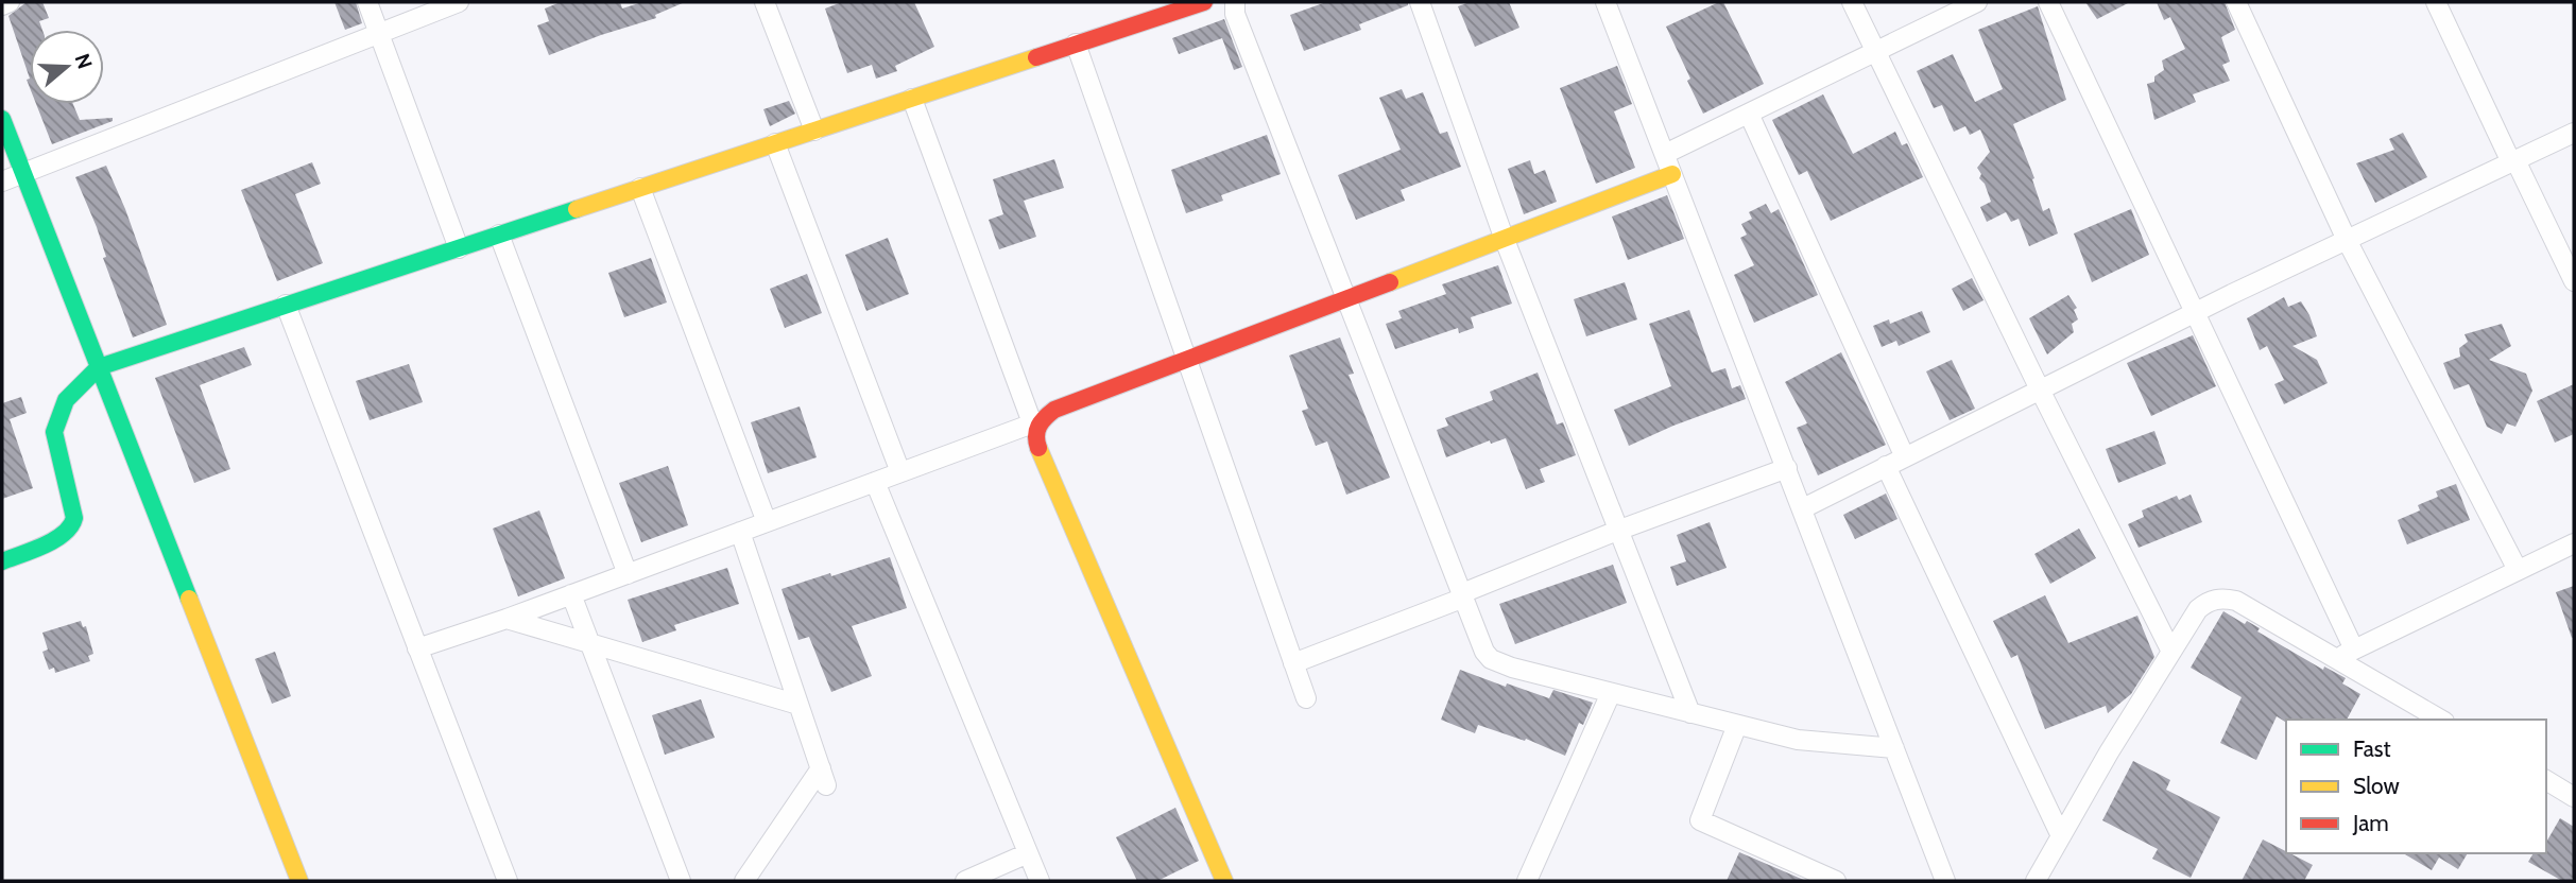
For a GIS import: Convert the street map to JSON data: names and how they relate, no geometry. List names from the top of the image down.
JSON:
{
  "legend": ["Fast", "Slow", "Jam"],
  "north": "right"
}
